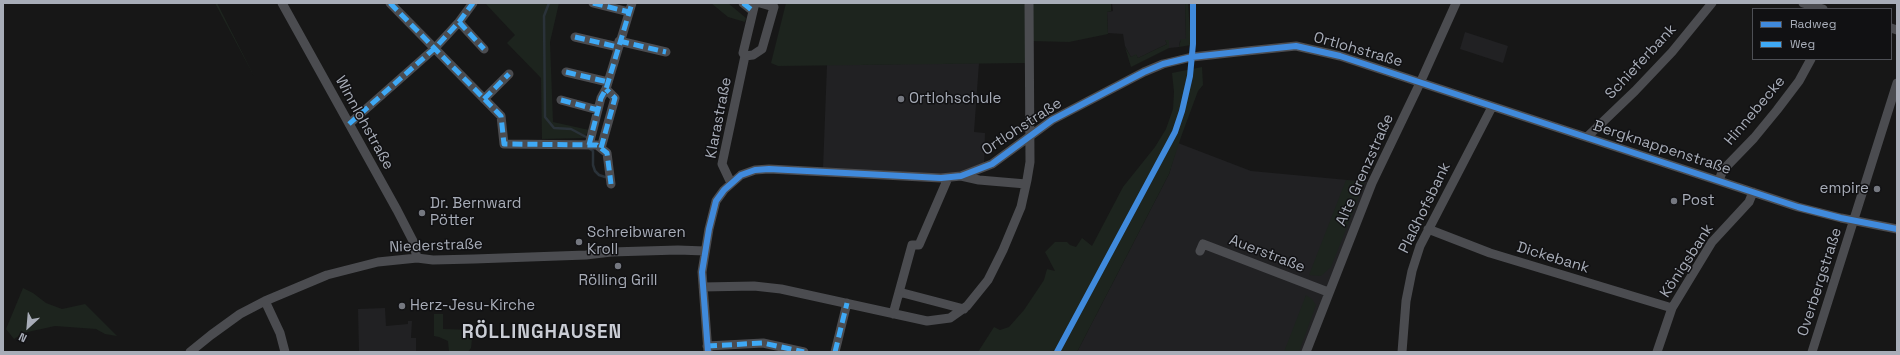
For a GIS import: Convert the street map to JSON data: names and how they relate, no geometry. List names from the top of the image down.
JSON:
{
  "streets": {
    "street": [
      "Ortlohstraße",
      "Schieferbank",
      "Hinnebecke",
      "Klarastraße",
      "Winnlohstraße",
      "Bergknappenstraße",
      "Alte Grenzstraße",
      "Plaßhofsbank",
      "Niederstraße",
      "Auerstraße",
      "Dickebank",
      "Königsbank",
      "Overbergstraße"
    ]
  },
  "crossings": [
    ["Ortlohstraße", "Klarastraße"],
    ["Ortlohstraße", "Bergknappenstraße"],
    ["Ortlohstraße", "Alte Grenzstraße"],
    ["Ortlohstraße", "Niederstraße"],
    ["Schieferbank", "Bergknappenstraße"],
    ["Hinnebecke", "Bergknappenstraße"],
    ["Winnlohstraße", "Niederstraße"],
    ["Bergknappenstraße", "Alte Grenzstraße"],
    ["Bergknappenstraße", "Plaßhofsbank"],
    ["Bergknappenstraße", "Königsbank"],
    ["Bergknappenstraße", "Overbergstraße"],
    ["Alte Grenzstraße", "Auerstraße"],
    ["Plaßhofsbank", "Dickebank"],
    ["Dickebank", "Königsbank"]
  ],
  "districts": ["RÖLLINGHAUSEN"],
  "places": [
    "Ortlohschule",
    "empire",
    "Post",
    "Dr. Bernward Pötter",
    "Schreibwaren Kroll",
    "Rölling Grill",
    "Herz-Jesu-Kirche"
  ],
  "legend": ["Radweg", "Weg"],
  "north": "bottom left"
}
